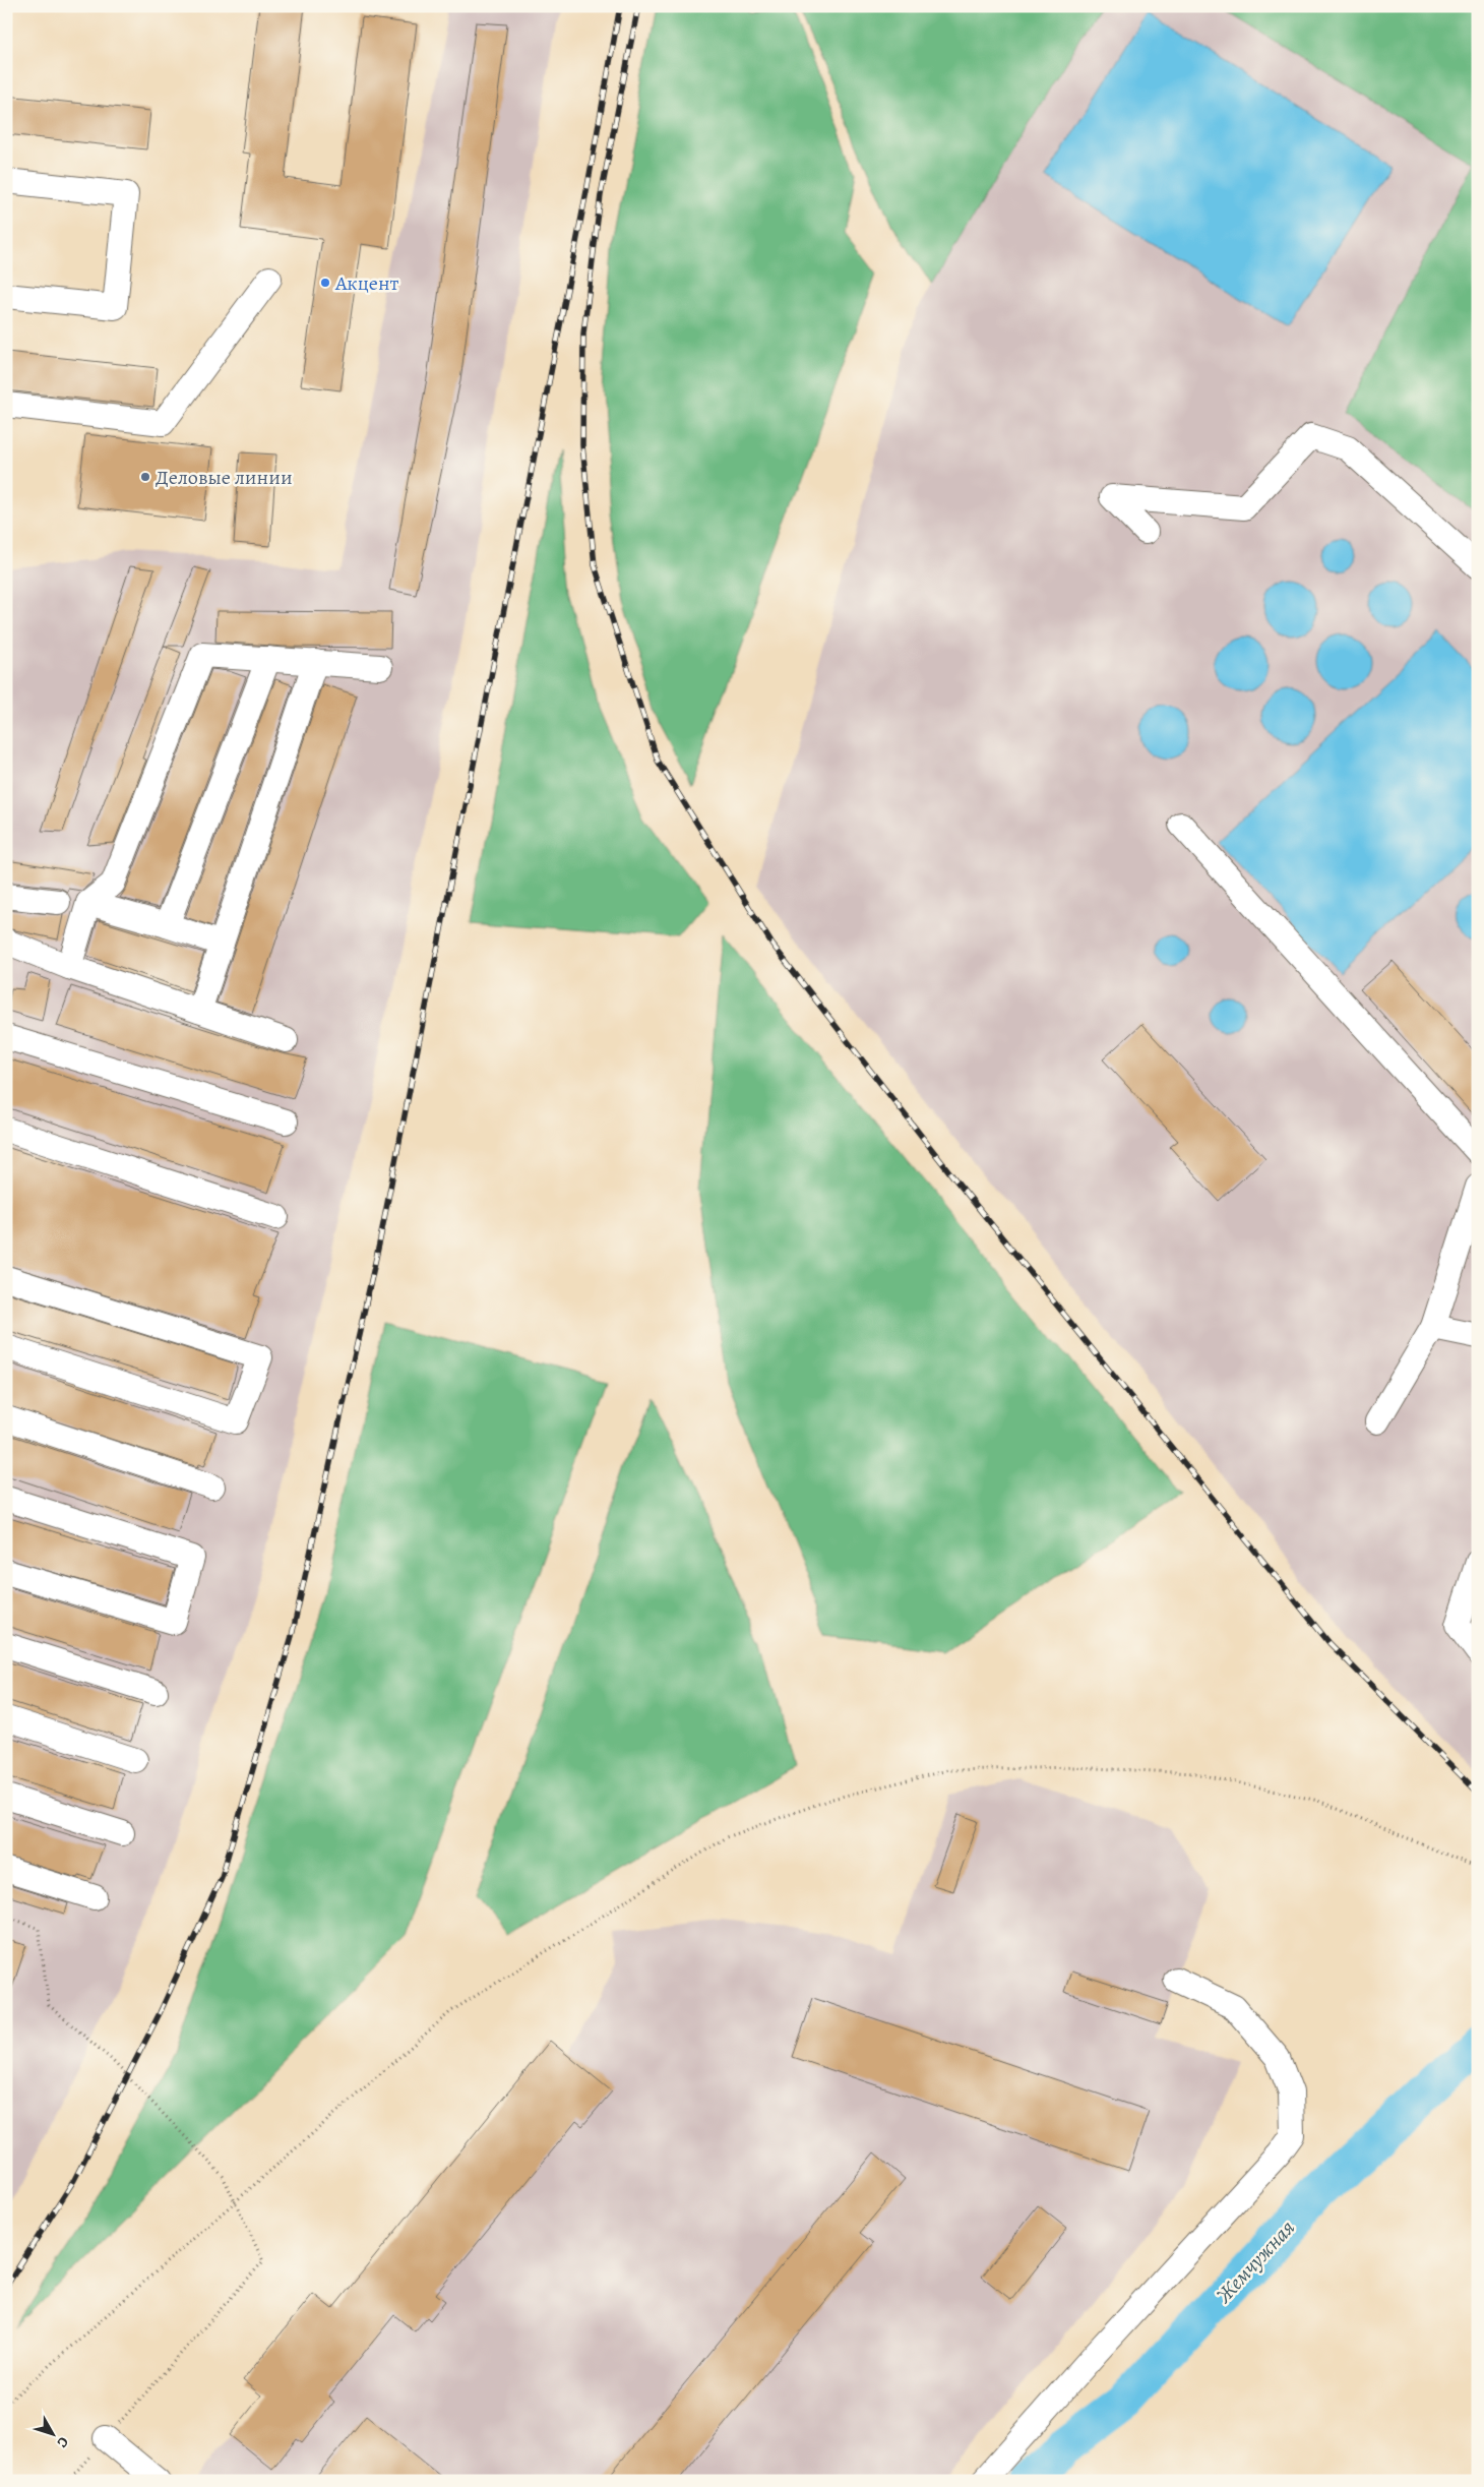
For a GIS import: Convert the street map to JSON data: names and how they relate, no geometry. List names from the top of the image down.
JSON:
{
  "water": ["Жемчужная"],
  "places": ["Акцент", "Деловые линии"],
  "north": "bottom right"
}
